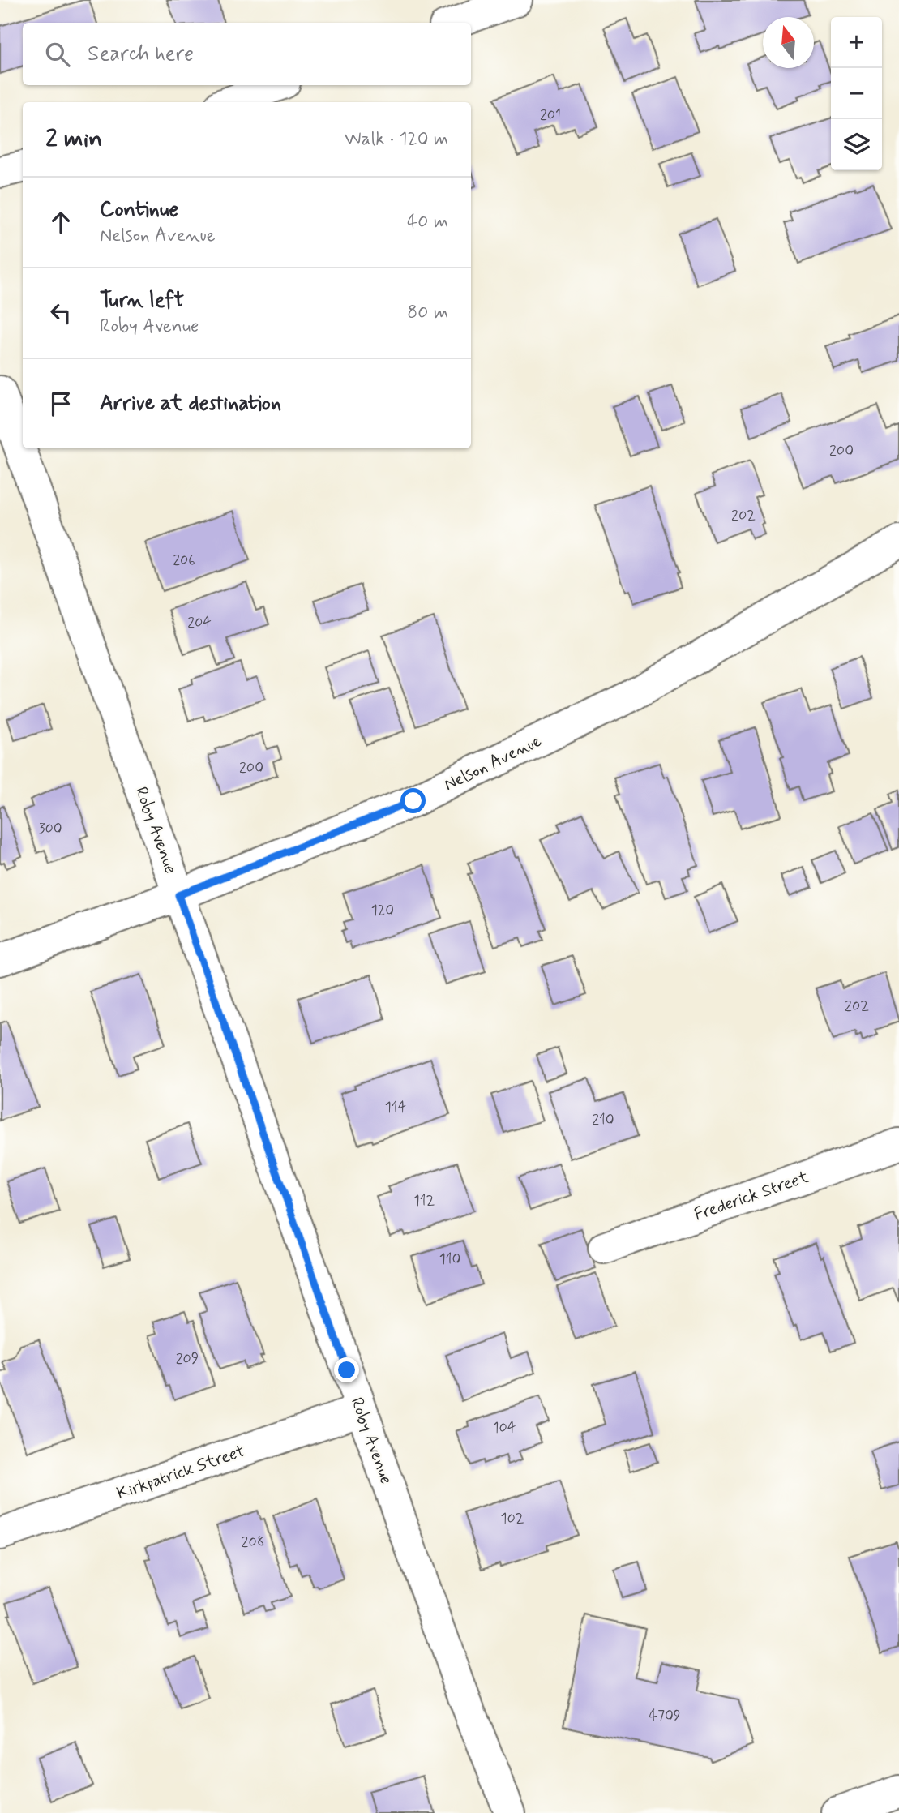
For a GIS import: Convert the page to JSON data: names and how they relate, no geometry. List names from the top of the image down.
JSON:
{
  "streets": {
    "street": [
      "Nelson Avenue",
      "Roby Avenue",
      "Frederick Street",
      "Kirkpatrick Street"
    ]
  },
  "crossings": [
    ["Nelson Avenue", "Roby Avenue"],
    ["Roby Avenue", "Kirkpatrick Street"]
  ],
  "house_numbers": [
    "201",
    "200",
    "202",
    "206",
    "204",
    "200",
    "300",
    "120",
    "202",
    "114",
    "210",
    "112",
    "110",
    "209",
    "104",
    "102",
    "208",
    "4709"
  ],
  "north": "top",
  "page": {
    "map_buttons": ["+", "−"],
    "search": "Search here",
    "heading": ["2 min", "Walk · 120 m"],
    "list": [
      ["Continue", "Nelson Avenue", "40 m"],
      ["Turn left", "Roby Avenue", "80 m"],
      "Arrive at destination"
    ]
  }
}
